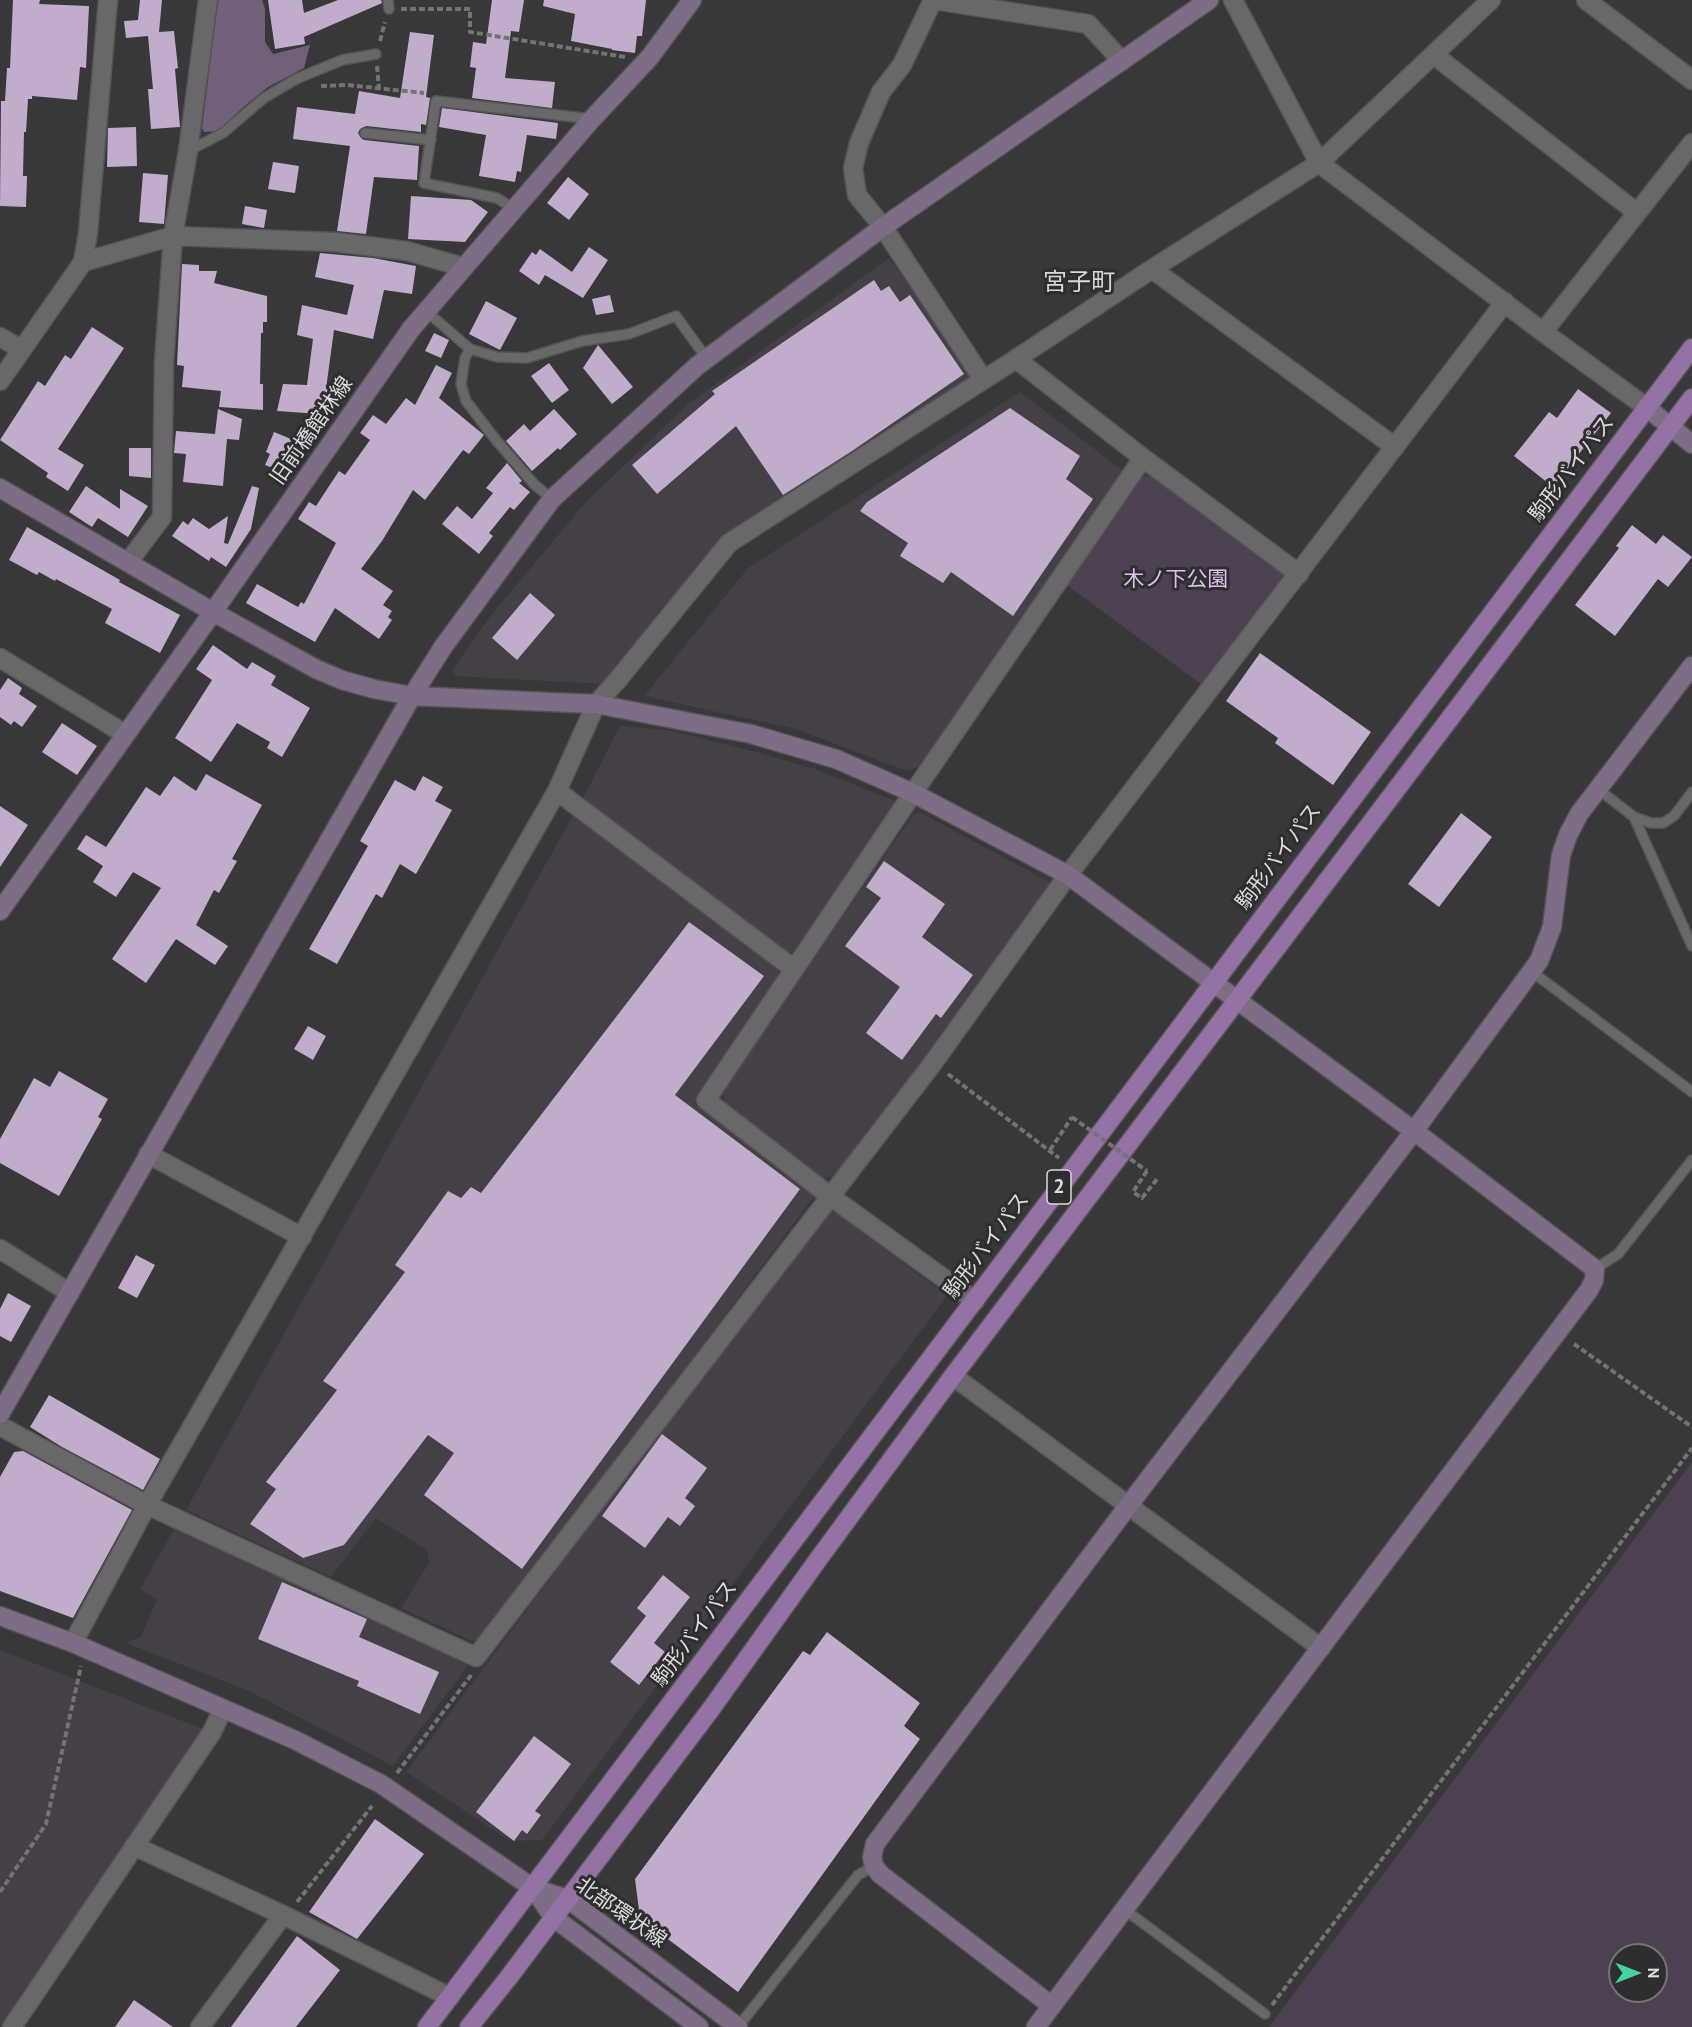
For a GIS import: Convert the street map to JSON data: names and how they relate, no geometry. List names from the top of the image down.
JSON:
{
  "streets": {
    "main road": ["駒形バイパス", "2"],
    "street": ["旧前橋館林線", "北部環状線"]
  },
  "crossings": [
    ["駒形バイパス", "北部環状線"],
    ["2", "北部環状線"]
  ],
  "districts": ["宮子町"],
  "parks": ["木ノ下公園"],
  "north": "right"
}
